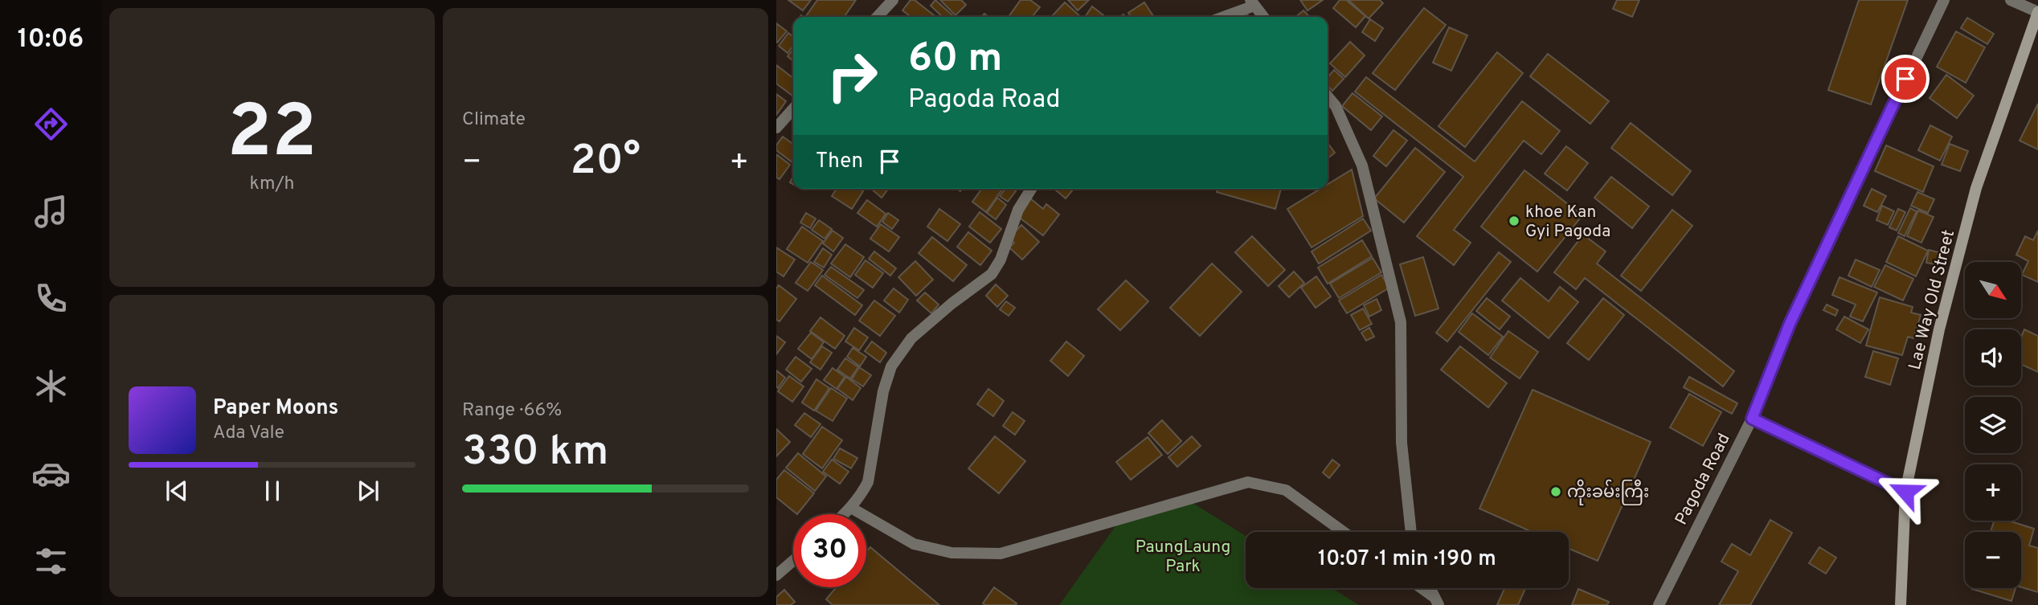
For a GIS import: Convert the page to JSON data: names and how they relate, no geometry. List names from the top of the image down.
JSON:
{
  "streets": {
    "street": ["Lae Way Old Street", "Pagoda Road"]
  },
  "parks": ["PaungLaung Park"],
  "places": ["khoe Kan Gyi Pagoda", "ကိုးခမ်းကြီး"],
  "north": "bottom right",
  "page": {
    "tabs": "10:06",
    "tile": [
      ["22", "km/h"],
      "Climate",
      ["Range · 66%", "330 km"]
    ],
    "turn": ["60 m", "Pagoda Road"],
    "then": "Then",
    "heat": ["−", "20°", "+"],
    "map_buttons": ["+", "−"],
    "song": ["Paper Moons", "Ada Vale"],
    "limit": "30",
    "trip": "10:07 · 1 min · 190 m"
  }
}
